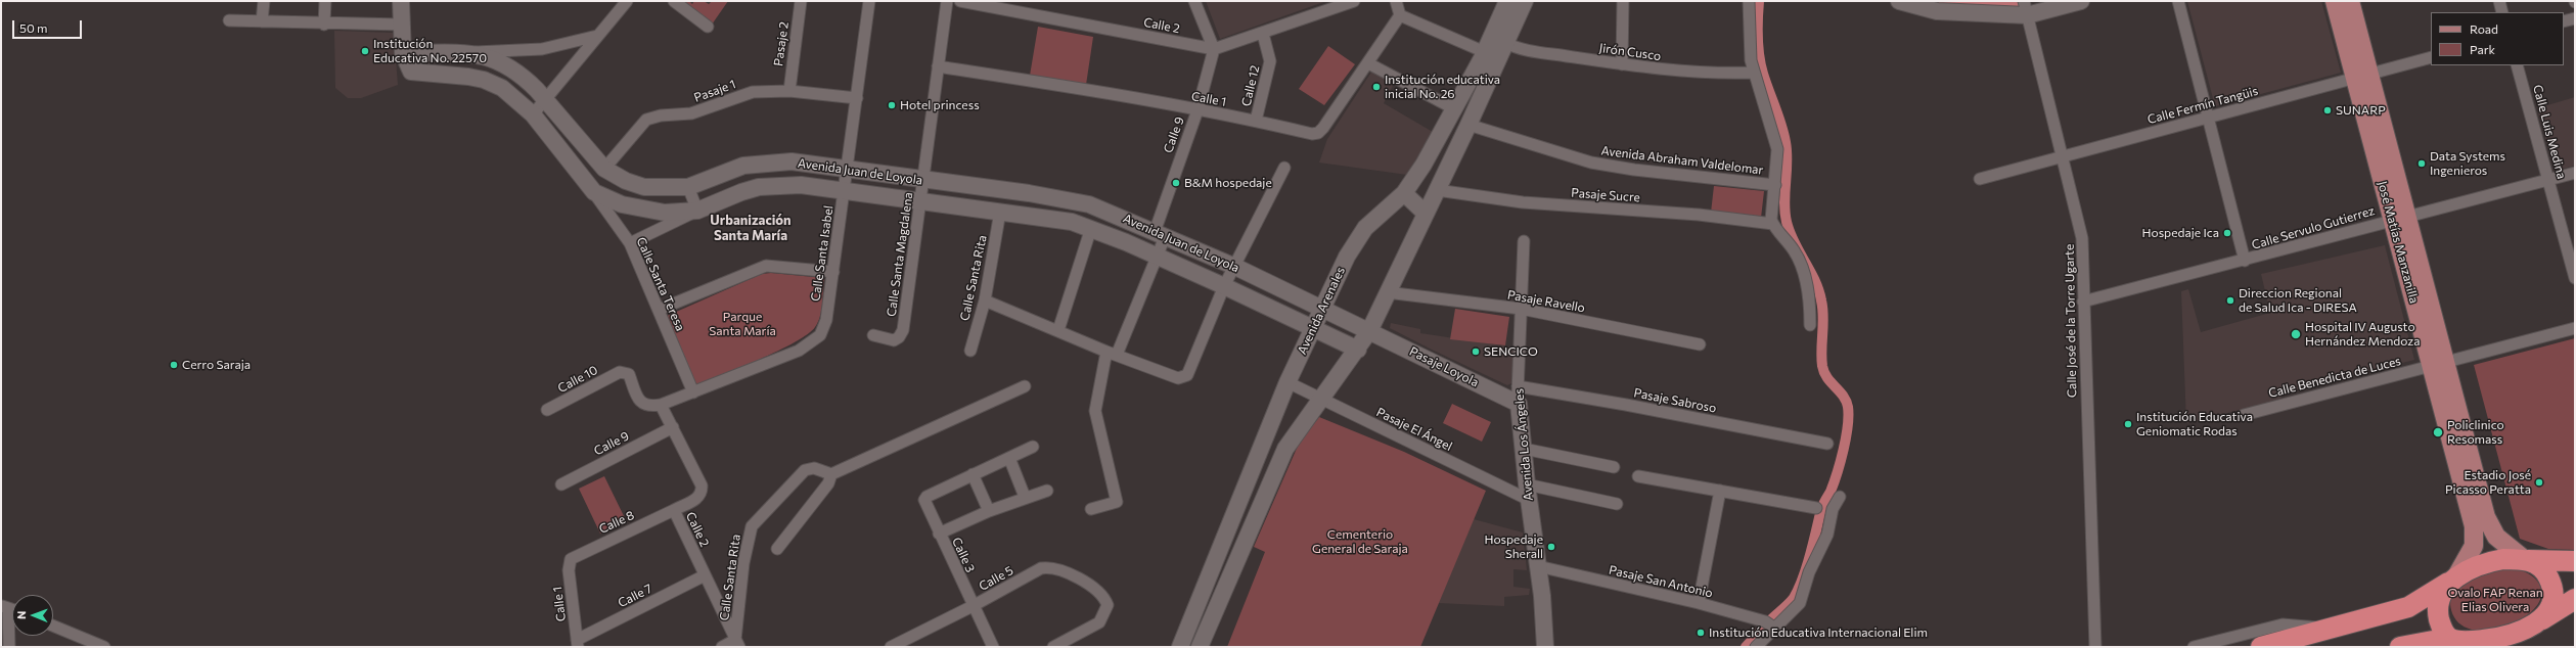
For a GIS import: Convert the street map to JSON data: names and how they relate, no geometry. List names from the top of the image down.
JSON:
{
  "streets": {
    "main road": ["José Matías Manzanilla"],
    "street": [
      "Calle 2",
      "Pasaje 2",
      "Jirón Cusco",
      "Calle 12",
      "Pasaje 1",
      "Calle 1",
      "Calle Fermín Tangüis",
      "Calle Luis Medina",
      "Calle 9",
      "Avenida Abraham Valdelomar",
      "Avenida Juan de Loyola",
      "Pasaje Sucre",
      "Calle Servulo Gutierrez",
      "Calle Santa Isabel",
      "Calle Santa Magdalena",
      "Calle Santa Rita",
      "Calle Santa Teresa",
      "Pasaje Ravello",
      "Avenida Arenales",
      "Calle José de la Torre Ugarte",
      "Pasaje Loyola",
      "Calle Benedicta de Luces",
      "Calle 10",
      "Pasaje Sabroso",
      "Pasaje El Ángel",
      "Avenida Los Ángeles",
      "Calle 8",
      "Calle 3",
      "Calle 5",
      "Pasaje San Antonio",
      "Calle 7"
    ]
  },
  "crossings": [
    ["Calle 2", "Calle 12"],
    ["Calle 2", "Calle 9"],
    ["Calle 2", "Calle Santa Isabel"],
    ["Calle 2", "Calle Santa Rita"],
    ["Calle 2", "Calle 10"],
    ["Calle 2", "Calle 8"],
    ["Calle 2", "Calle 7"],
    ["Pasaje 2", "Pasaje 1"],
    ["Calle 12", "Calle 1"],
    ["Pasaje 1", "Avenida Juan de Loyola"],
    ["Pasaje 1", "Calle Santa Isabel"],
    ["Calle 1", "Calle 9"],
    ["Calle 1", "Calle Santa Magdalena"],
    ["Calle 1", "Calle 8"],
    ["Calle 1", "Calle 7"],
    ["Calle Fermín Tangüis", "José Matías Manzanilla"],
    ["Calle Fermín Tangüis", "Calle José de la Torre Ugarte"],
    ["Calle Luis Medina", "Calle Servulo Gutierrez"],
    ["Calle 9", "Avenida Juan de Loyola"],
    ["Avenida Juan de Loyola", "Calle Santa Isabel"],
    ["Avenida Juan de Loyola", "Calle Santa Magdalena"],
    ["Avenida Juan de Loyola", "Calle Santa Rita"],
    ["Avenida Juan de Loyola", "Calle Santa Teresa"],
    ["Avenida Juan de Loyola", "Avenida Arenales"],
    ["Avenida Juan de Loyola", "Pasaje Loyola"],
    ["Calle Servulo Gutierrez", "José Matías Manzanilla"],
    ["Calle Servulo Gutierrez", "Calle José de la Torre Ugarte"],
    ["José Matías Manzanilla", "Calle Benedicta de Luces"],
    ["Calle Santa Isabel", "Calle Santa Teresa"],
    ["Calle Santa Isabel", "Calle 10"],
    ["Pasaje Ravello", "Avenida Los Ángeles"],
    ["Avenida Arenales", "Pasaje El Ángel"],
    ["Pasaje Loyola", "Avenida Los Ángeles"],
    ["Pasaje Sabroso", "Avenida Los Ángeles"],
    ["Pasaje El Ángel", "Avenida Los Ángeles"],
    ["Avenida Los Ángeles", "Pasaje San Antonio"],
    ["Calle 3", "Calle 5"]
  ],
  "districts": ["Urbanización Santa María"],
  "parks": ["Parque Santa María", "Cementerio General de Saraja", "Ovalo FAP Renan Elias Olivera"],
  "places": [
    "Institución Educativa No. 22570",
    "Institución educativa inicial No. 26",
    "Hotel princess",
    "SUNARP",
    "Data Systems Ingenieros",
    "B&M hospedaje",
    "Hospedaje Ica",
    "Direccion Regional de Salud Ica - DIRESA",
    "Hospital IV Augusto Hernández Mendoza",
    "SENCICO",
    "Cerro Saraja",
    "Institución Educativa Geniomatic Rodas",
    "Policlinico Resomass",
    "Estadio José Picasso Peratta",
    "Hospedaje Sherall",
    "Institución Educativa Internacional Elim"
  ],
  "legend": ["Road", "Park"],
  "scale_bar": "50 m",
  "north": "left"
}
